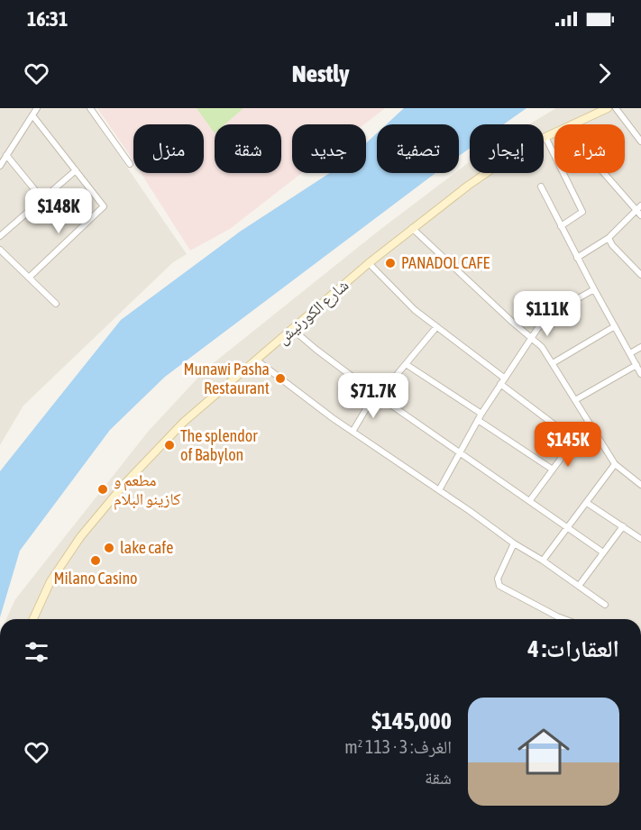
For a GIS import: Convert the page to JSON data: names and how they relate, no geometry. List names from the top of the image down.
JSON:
{
  "streets": {
    "street": ["شارع الكورنيش"]
  },
  "places": [
    "PANADOL CAFE",
    "Munawi Pasha Restaurant",
    "The splendor of Babylon",
    "مطعم و كازينو البلام",
    "lake cafe",
    "Milano Casino"
  ],
  "page": {
    "status": "16:31",
    "header": "Nestly",
    "chip": [
      "شراء",
      "إيجار",
      "تصفية",
      "جديد",
      "شقة",
      "منزل"
    ],
    "price": [
      "$148K",
      "$111K",
      "$71.7K",
      "$145K"
    ],
    "heading": "العقارات: 4",
    "list": [
      {
        "name": "$145,000",
        "note": "الغرف: 3 · 113 m² · شقة"
      }
    ]
  }
}
